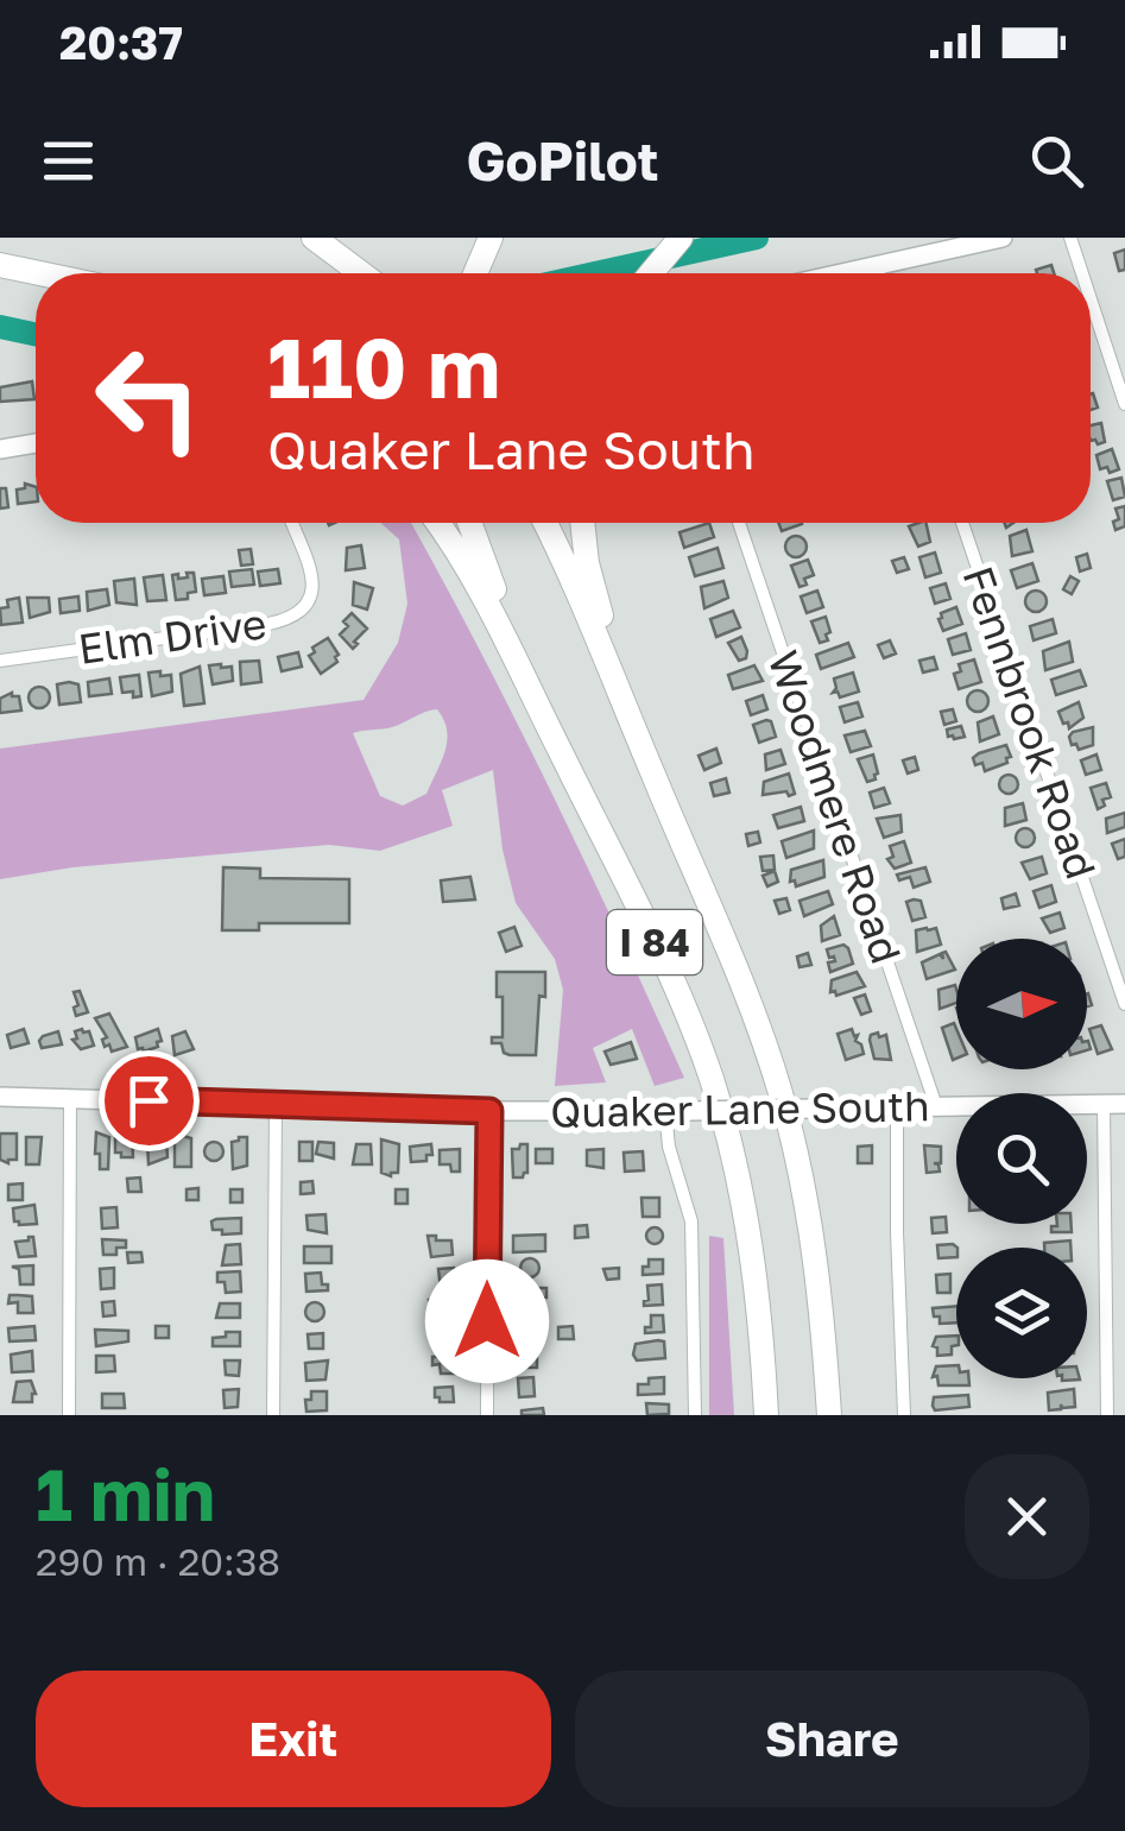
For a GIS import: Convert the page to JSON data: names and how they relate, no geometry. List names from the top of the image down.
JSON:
{
  "streets": {
    "highway": ["I 84"],
    "main road": ["Quaker Lane South"],
    "street": ["Elm Drive", "Fennbrook Road", "Woodmere Road"]
  },
  "crossings": [
    ["Woodmere Road", "Quaker Lane South"]
  ],
  "north": "right",
  "page": {
    "status": "20:37",
    "header": "GoPilot",
    "turn": ["110 m", "Quaker Lane South"],
    "heading": ["1 min", "290 m · 20:38"],
    "buttons": ["Exit", "Share"]
  }
}
